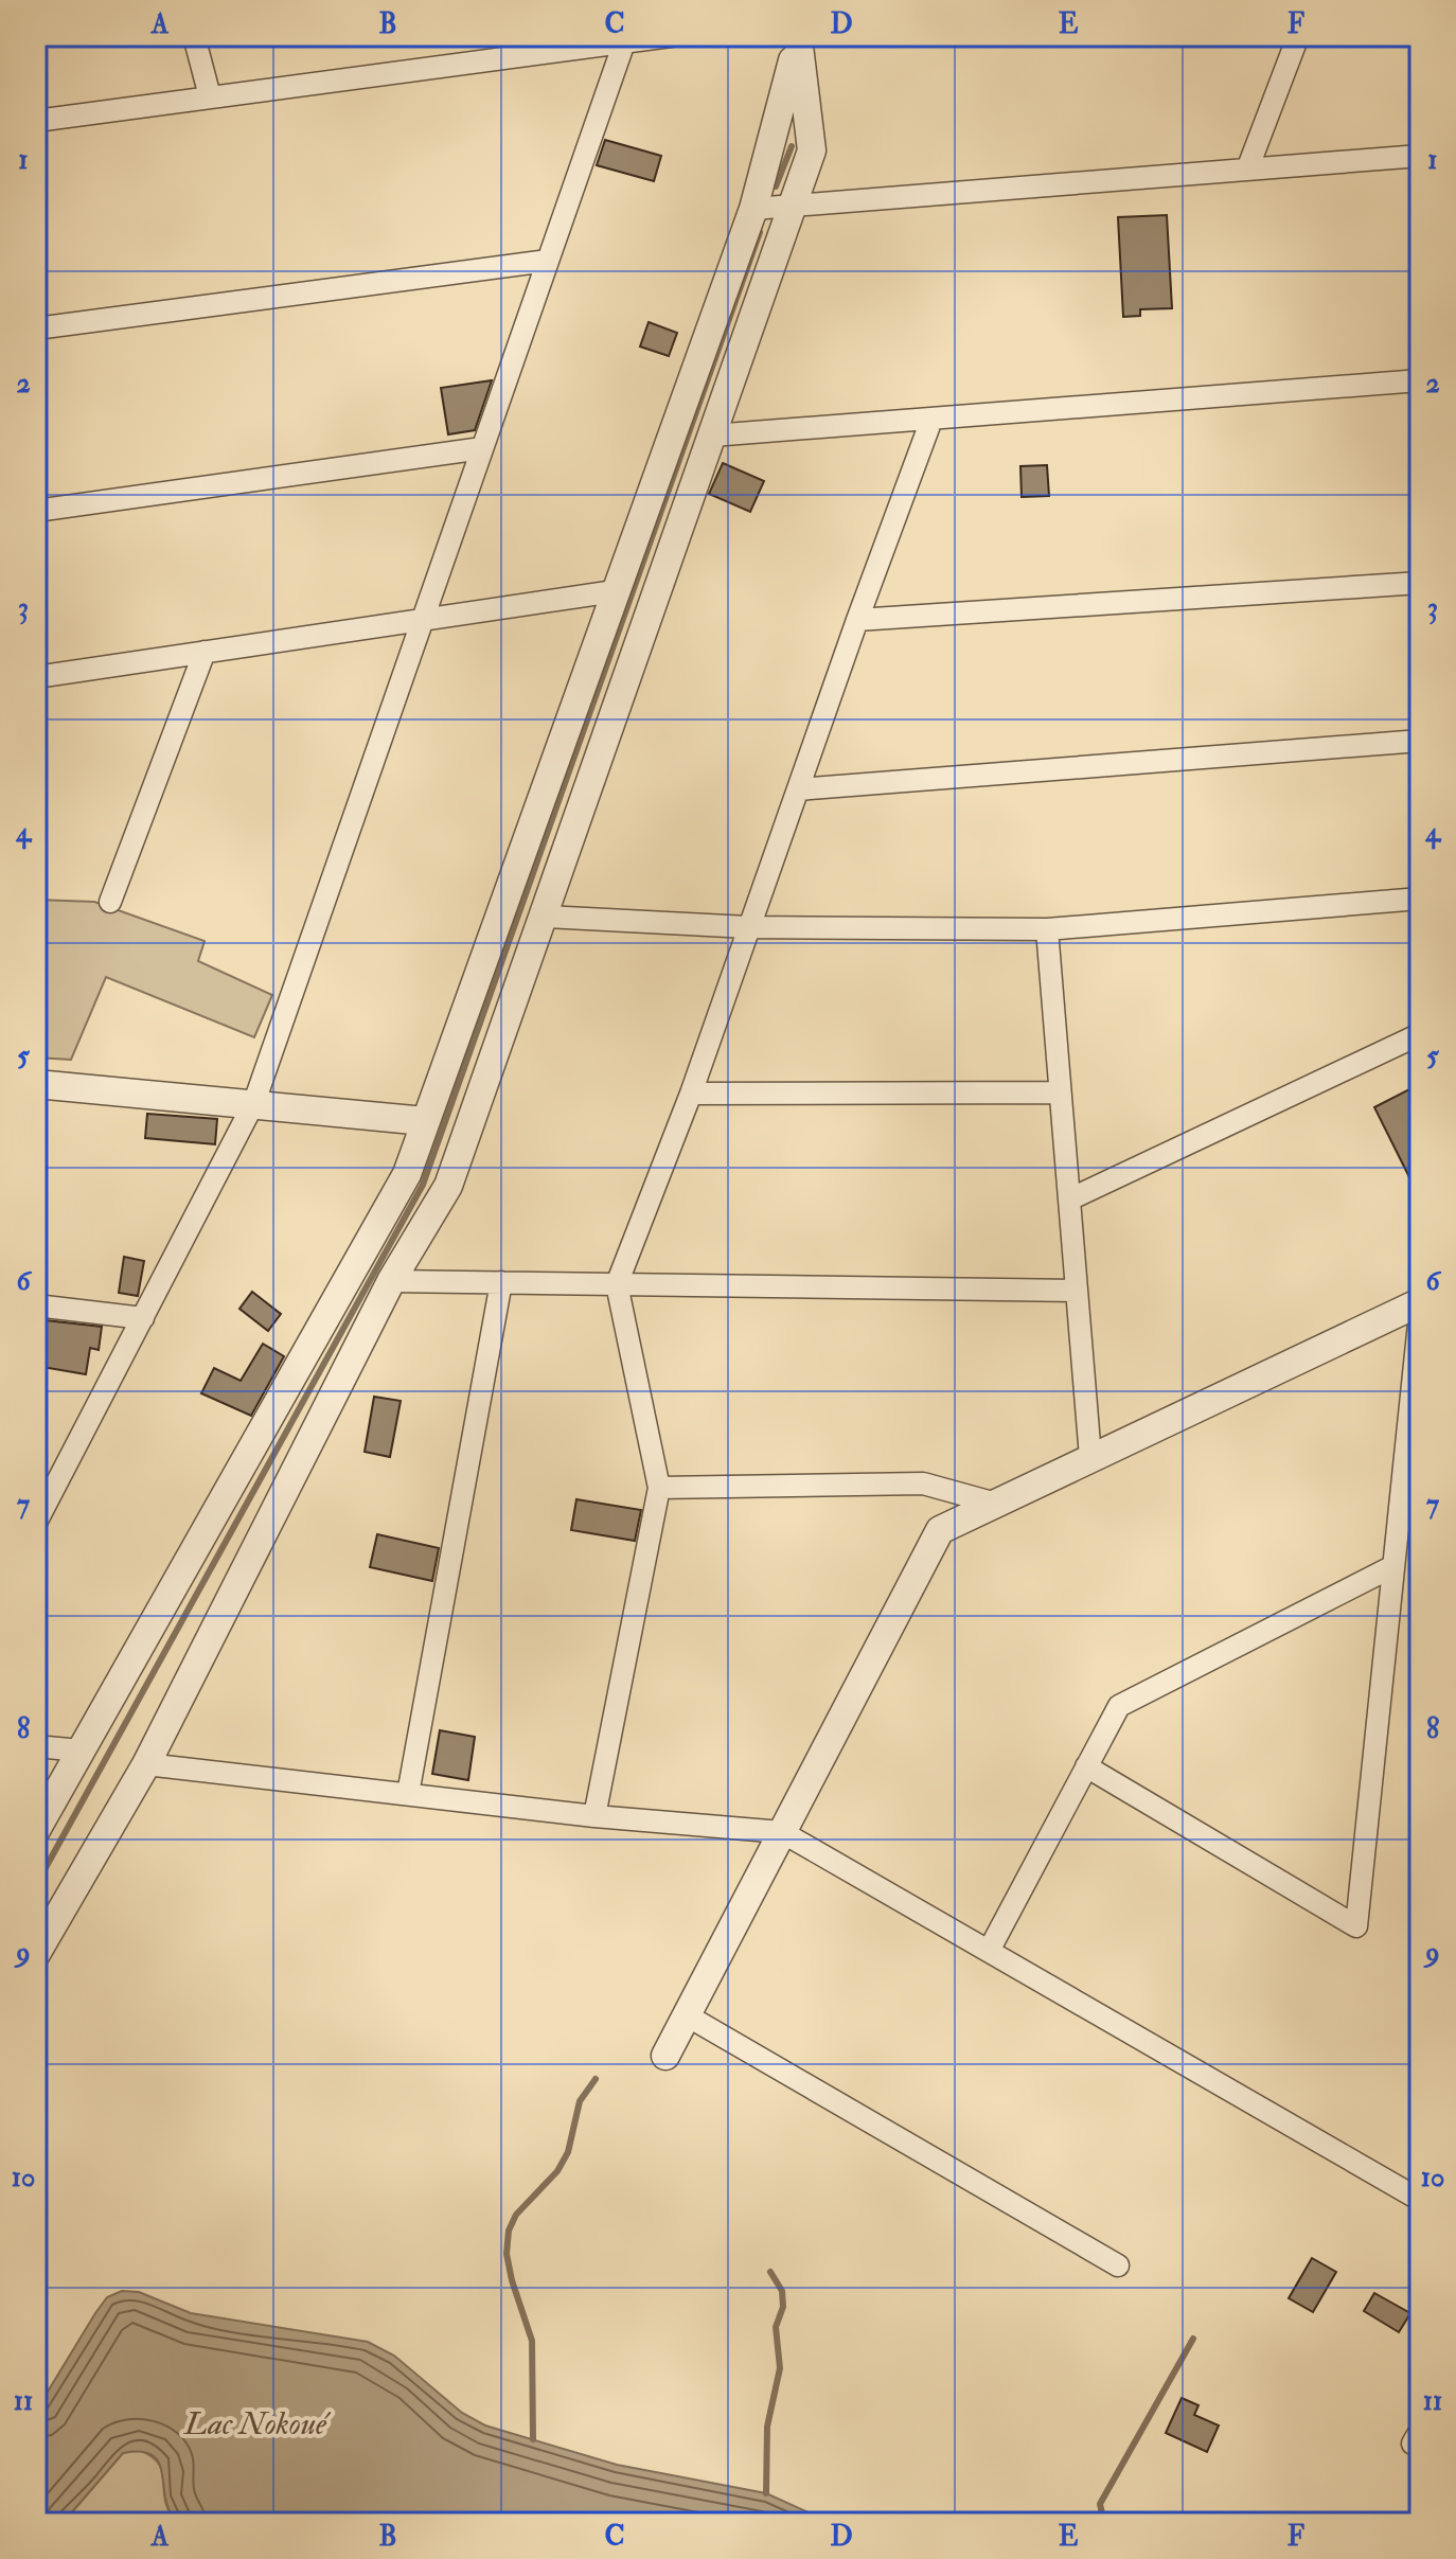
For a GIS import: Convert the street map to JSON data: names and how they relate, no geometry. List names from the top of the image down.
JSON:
{
  "water": ["Lac Nokoué"],
  "grid": {
    "columns": [
      "A",
      "B",
      "C",
      "D",
      "E",
      "F"
    ],
    "rows": [
      "1",
      "2",
      "3",
      "4",
      "5",
      "6",
      "7",
      "8",
      "9",
      "10",
      "11"
    ]
  }
}
